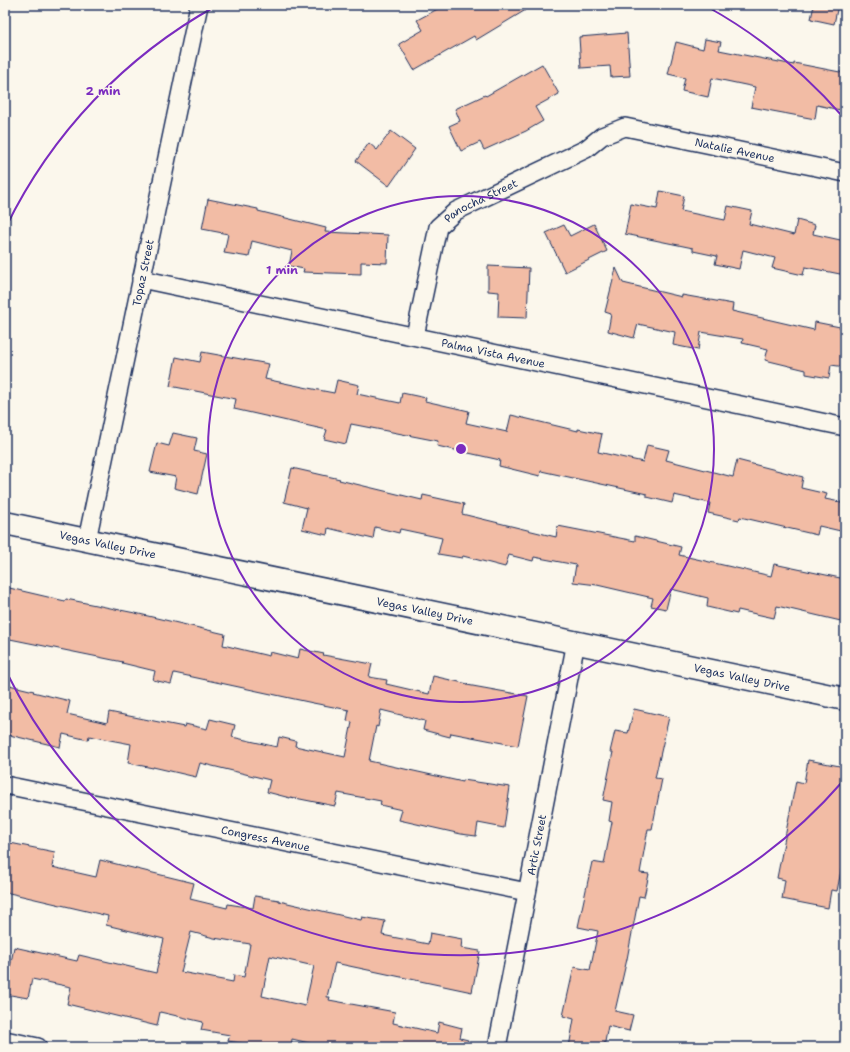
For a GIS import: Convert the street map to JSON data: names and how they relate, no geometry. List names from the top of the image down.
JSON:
{
  "streets": {
    "street": [
      "Natalie Avenue",
      "Panocha Street",
      "Topaz Street",
      "Palma Vista Avenue",
      "Vegas Valley Drive",
      "Congress Avenue",
      "Artic Street"
    ]
  },
  "crossings": [
    ["Natalie Avenue", "Panocha Street"],
    ["Panocha Street", "Palma Vista Avenue"],
    ["Topaz Street", "Palma Vista Avenue"],
    ["Topaz Street", "Vegas Valley Drive"],
    ["Vegas Valley Drive", "Artic Street"],
    ["Congress Avenue", "Artic Street"]
  ],
  "rings": ["2 min", "1 min"]
}
